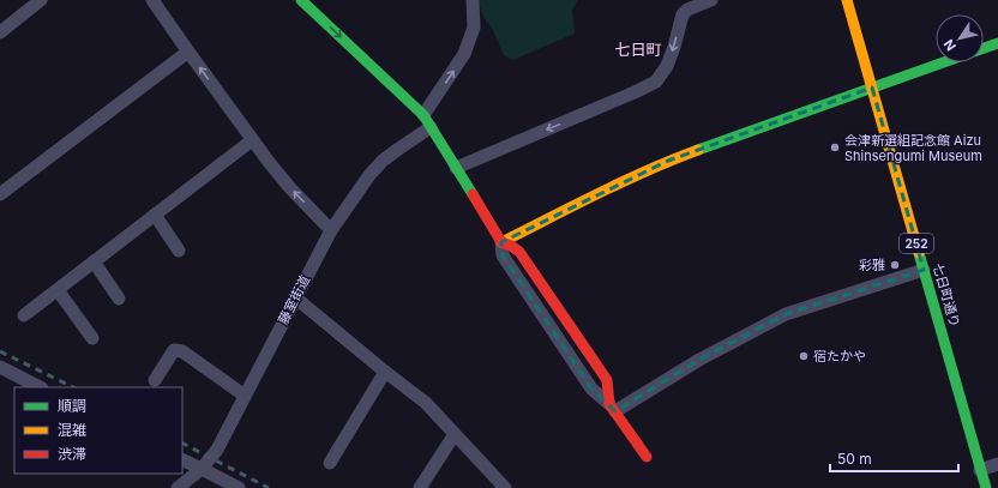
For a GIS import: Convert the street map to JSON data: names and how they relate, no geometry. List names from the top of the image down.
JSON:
{
  "streets": {
    "main road": ["252", "七日町通り"],
    "street": ["藤室街道"]
  },
  "districts": ["七日町"],
  "places": ["会津新選組記念館 Aizu Shinsengumi Museum", "彩雅", "宿たかや"],
  "legend": ["順調", "混雑", "渋滞"],
  "scale_bar": "50 m",
  "north": "bottom left"
}
